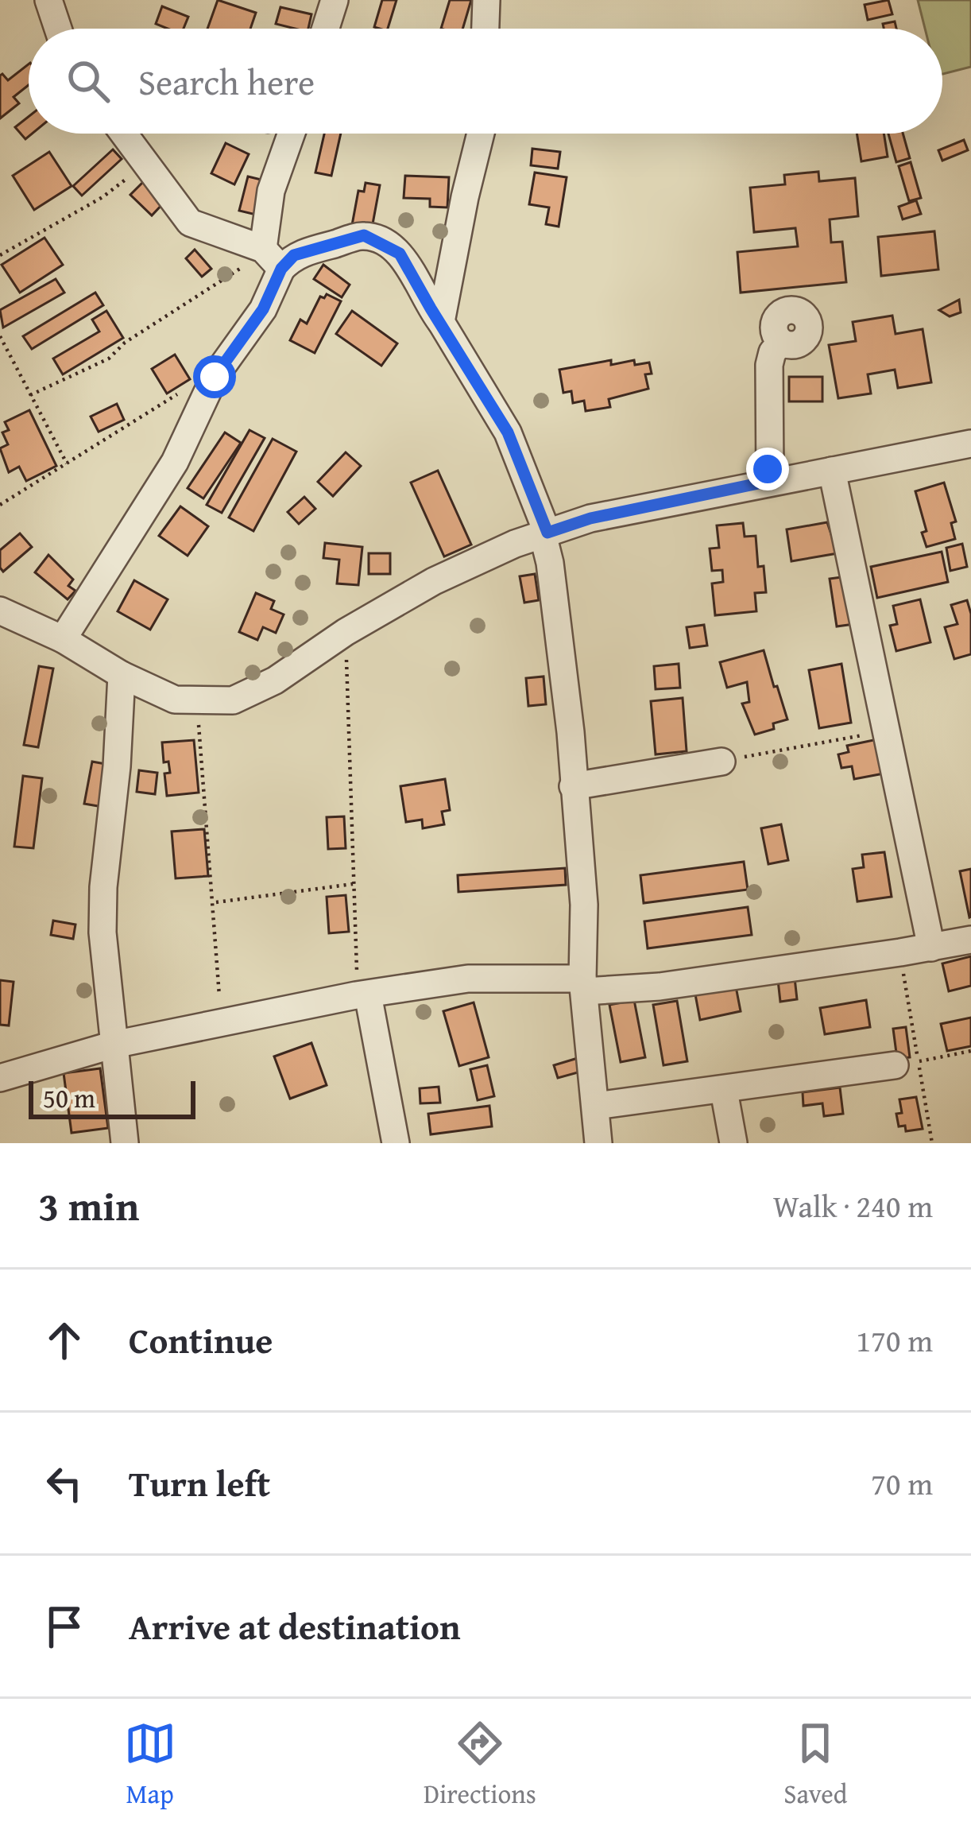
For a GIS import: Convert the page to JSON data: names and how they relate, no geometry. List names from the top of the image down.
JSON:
{
  "scale_bar": "50 m",
  "page": {
    "search": "Search here",
    "scale": "50 m",
    "heading": ["3 min", "Walk · 240 m"],
    "list": [
      ["Continue", "170 m"],
      ["Turn left", "70 m"],
      "Arrive at destination"
    ],
    "nav": ["Map", "Directions", "Saved"]
  }
}
